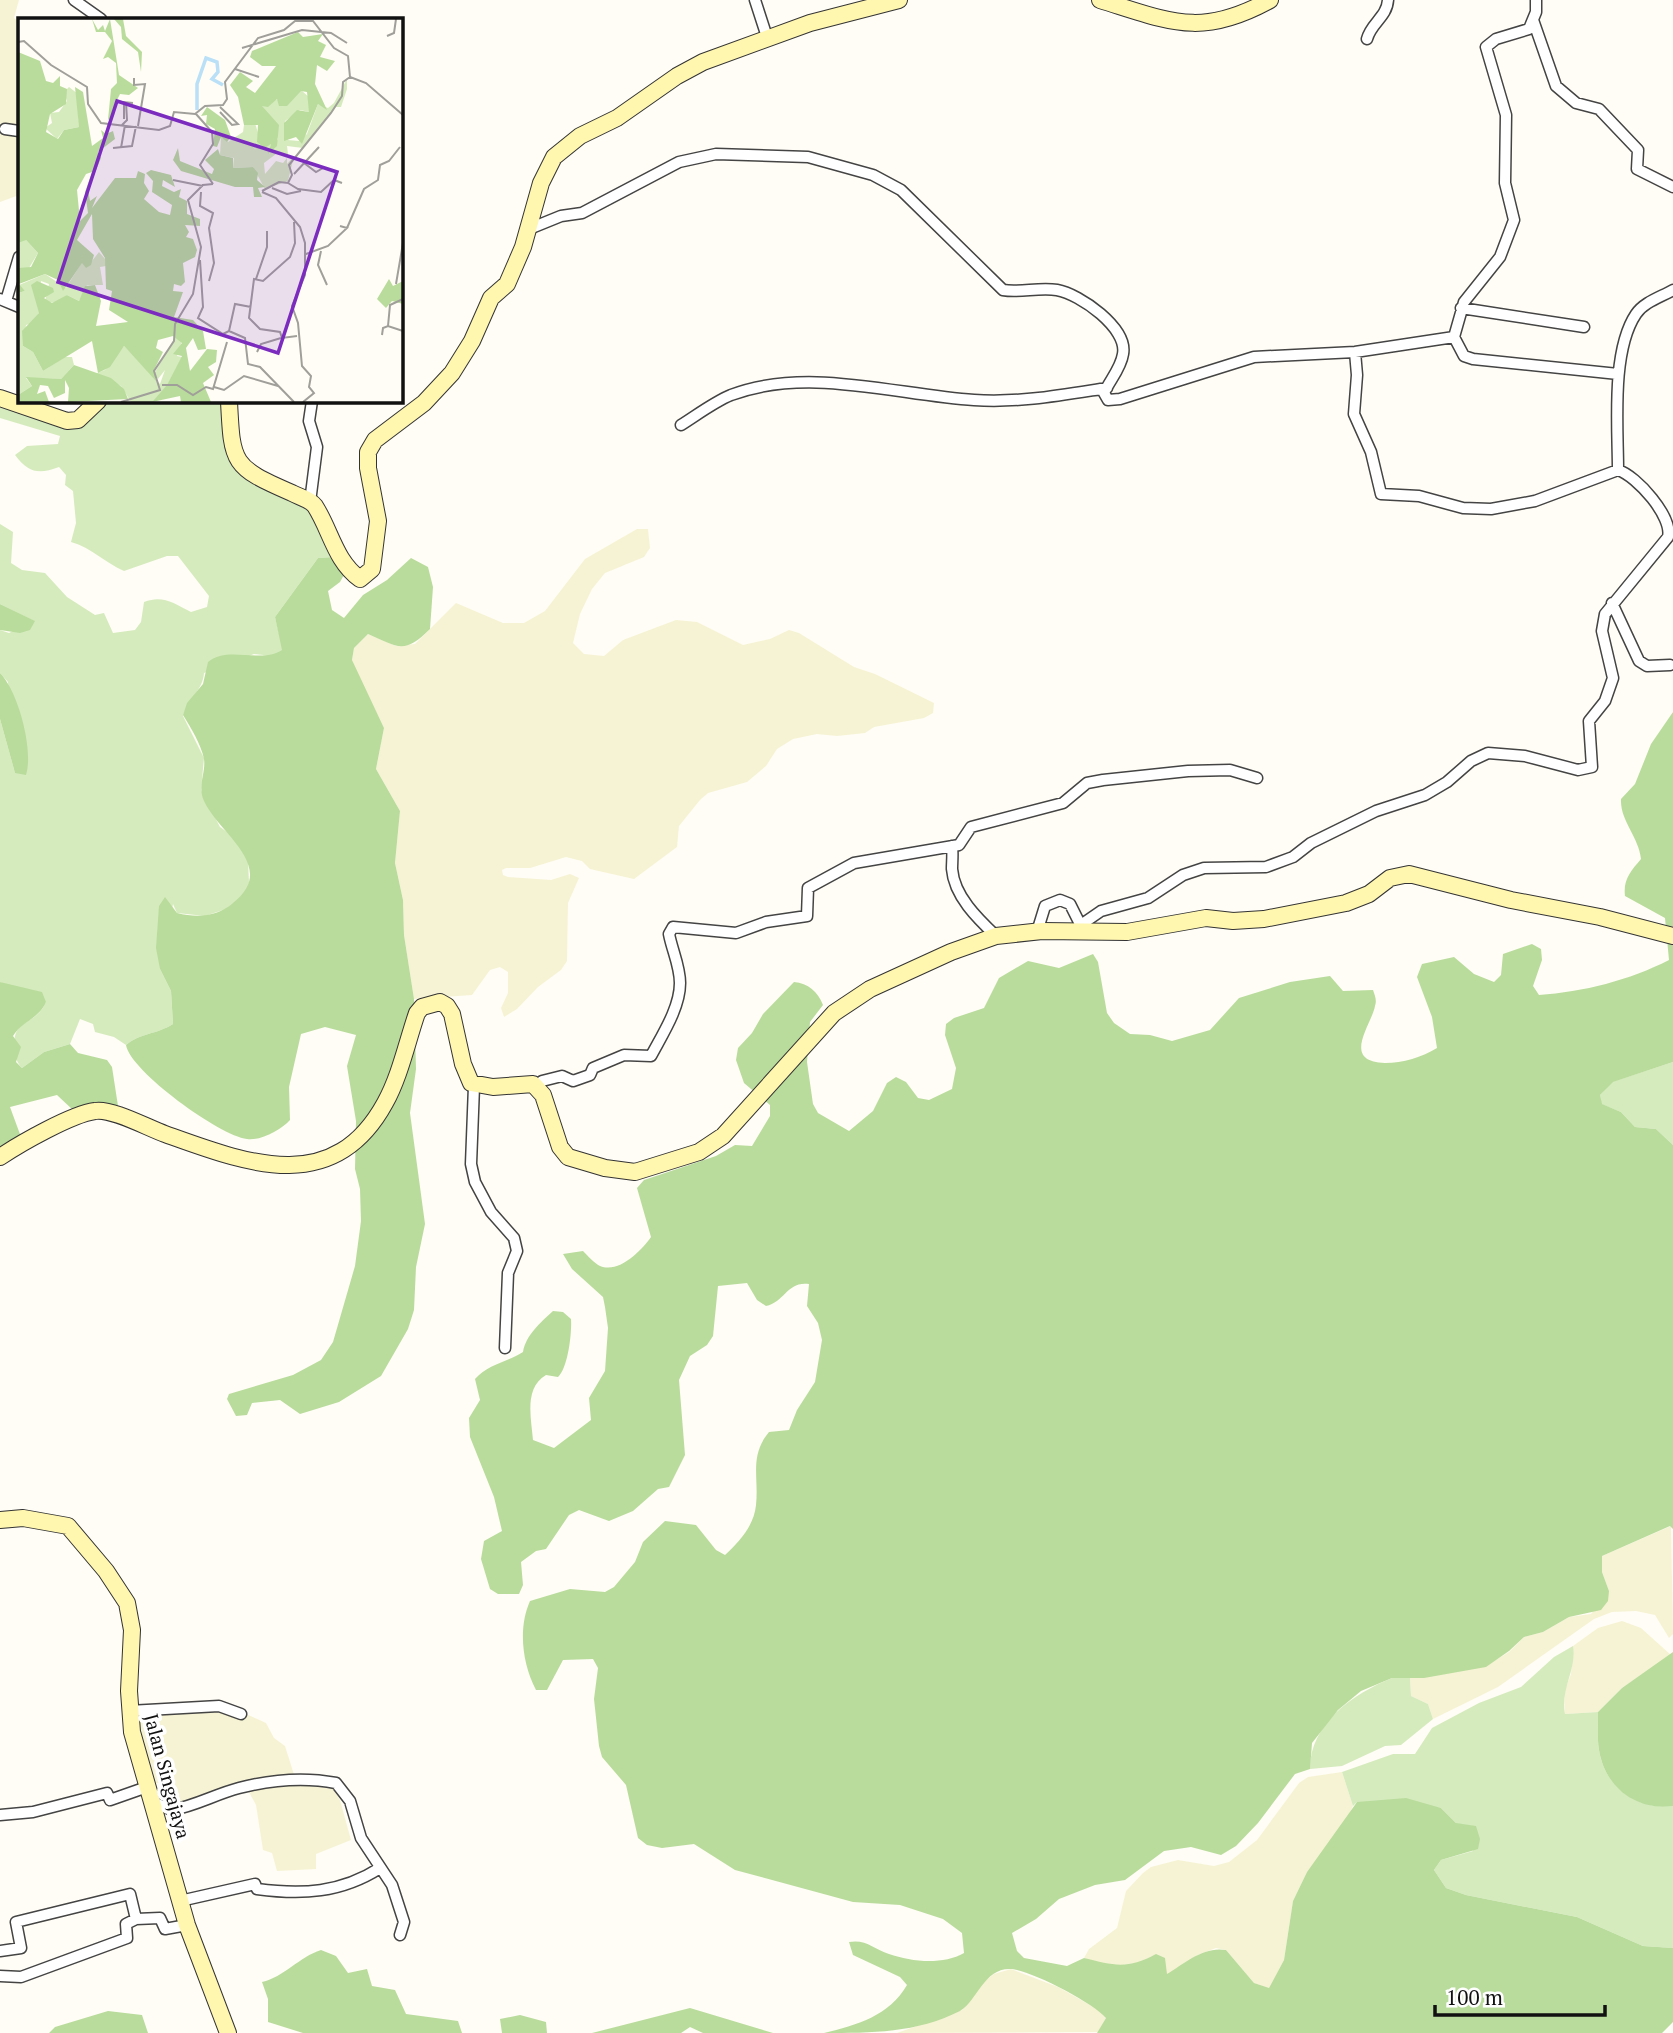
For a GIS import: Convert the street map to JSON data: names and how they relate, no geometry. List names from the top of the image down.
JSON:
{
  "streets": {
    "street": ["Jalan Singajaya"]
  },
  "scale_bar": "100 m"
}
